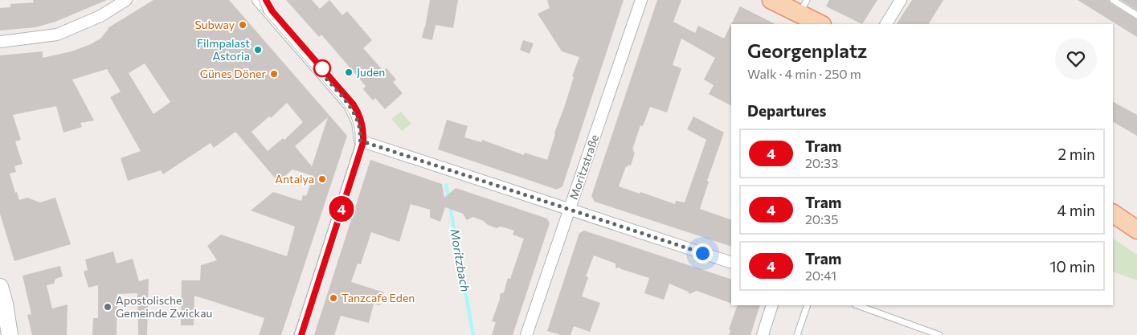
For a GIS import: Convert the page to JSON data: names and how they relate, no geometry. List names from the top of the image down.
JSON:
{
  "streets": {
    "street": ["Moritzstraße"]
  },
  "water": ["Moritzbach"],
  "places": [
    "Subway",
    "Filmpalast Astoria",
    "Juden",
    "Günes Döner",
    "Antalya",
    "Tanzcafe Eden",
    "Apostolische Gemeinde Zwickau"
  ],
  "lines": ["tram line 4"],
  "page": {
    "on_map": "4",
    "heading": [
      ["Georgenplatz", "Walk · 4 min · 250 m"],
      "Departures"
    ],
    "list": [
      {
        "mark": "4",
        "name": "Tram",
        "note": "20:33",
        "value": "2 min"
      },
      {
        "mark": "4",
        "name": "Tram",
        "note": "20:35",
        "value": "4 min"
      },
      {
        "mark": "4",
        "name": "Tram",
        "note": "20:41",
        "value": "10 min"
      }
    ]
  }
}
